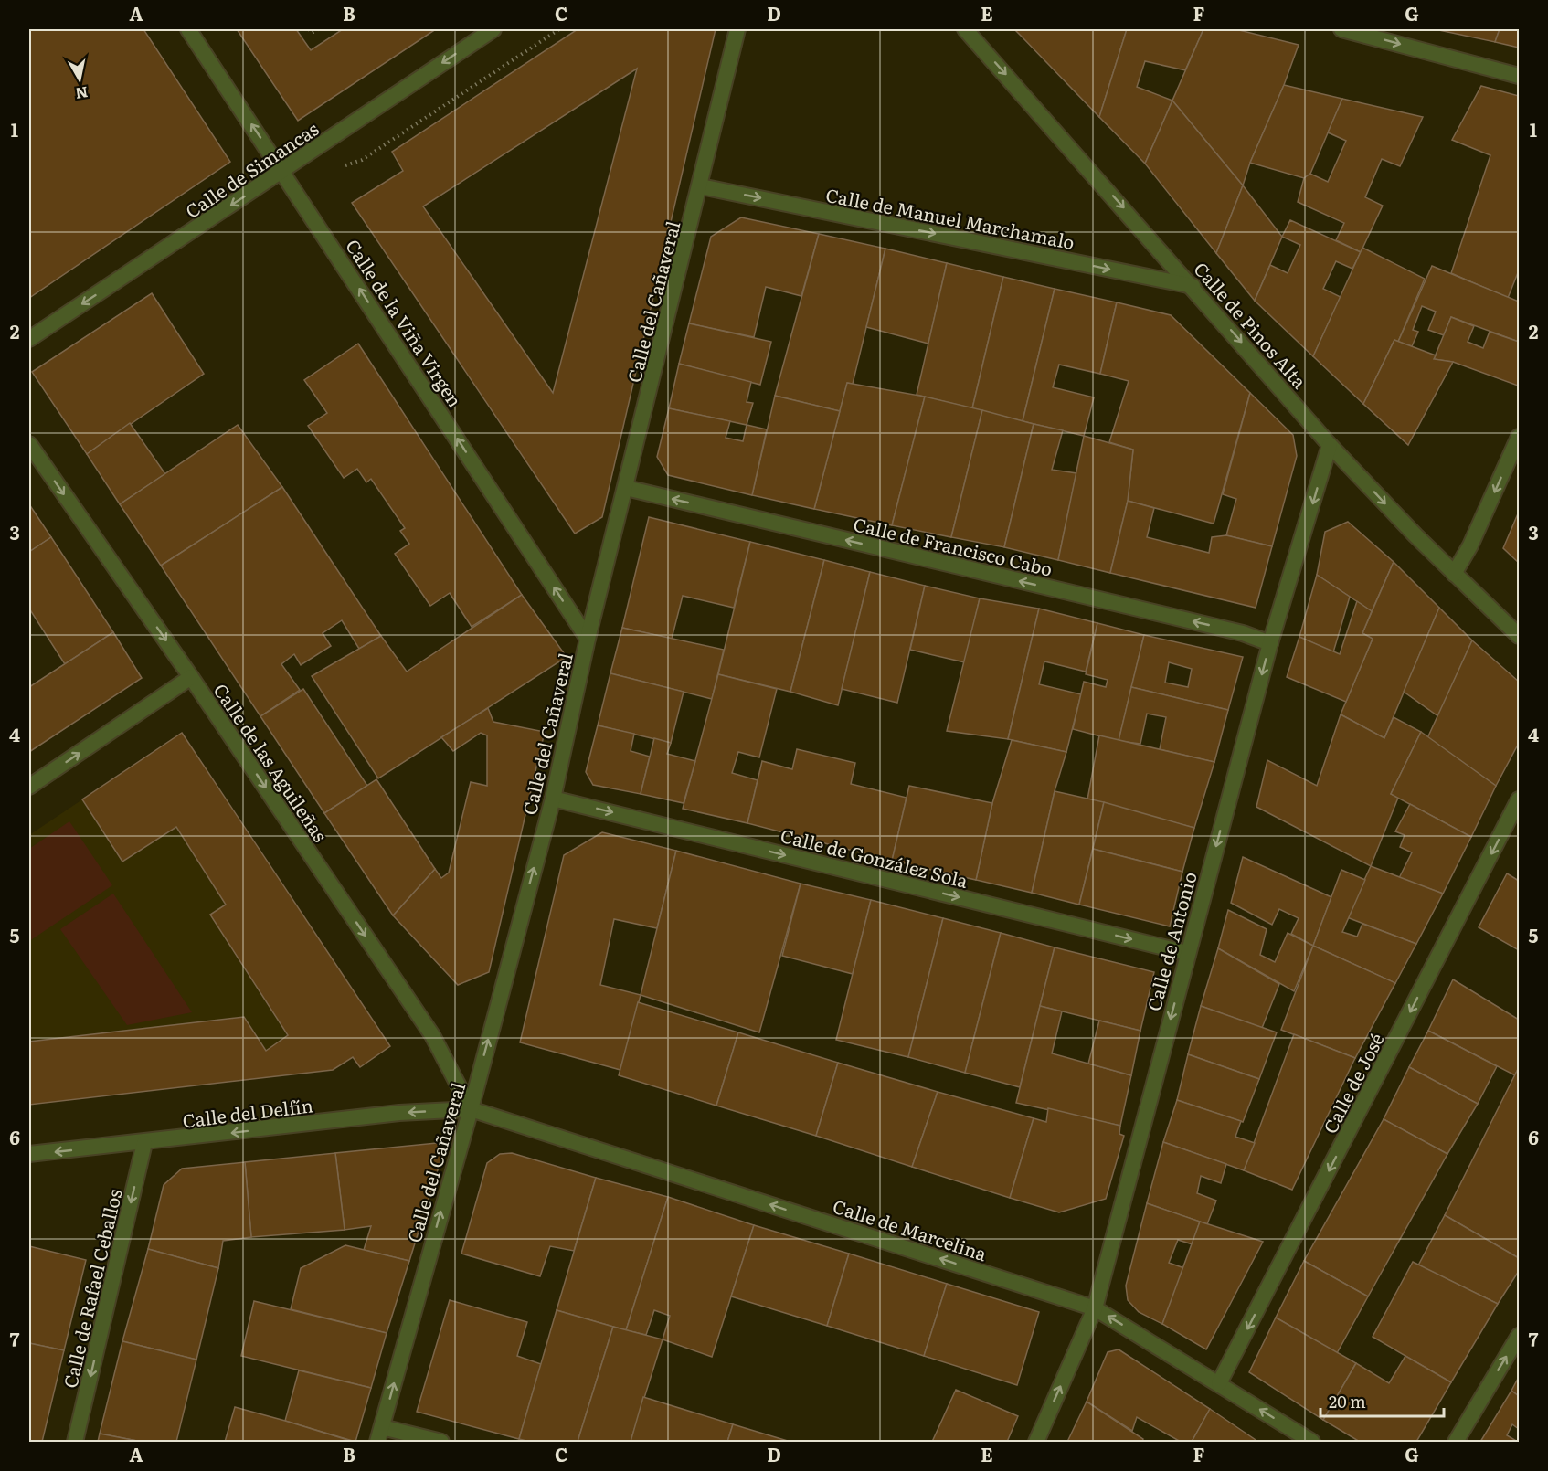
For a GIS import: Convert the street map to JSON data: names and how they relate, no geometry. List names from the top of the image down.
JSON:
{
  "streets": {
    "street": [
      "Calle de Simancas",
      "Calle de Manuel Marchamalo",
      "Calle del Cañaveral",
      "Calle de la Viña Virgen",
      "Calle de Pinos Alta",
      "Calle de Francisco Cabo",
      "Calle de las Aguileñas",
      "Calle de González Sola",
      "Calle de Antonio",
      "Calle de José",
      "Calle del Delfín",
      "Calle de Marcelina",
      "Calle de Rafael Ceballos"
    ]
  },
  "crossings": [
    ["Calle de Simancas", "Calle de la Viña Virgen"],
    ["Calle de Manuel Marchamalo", "Calle del Cañaveral"],
    ["Calle de Manuel Marchamalo", "Calle de Pinos Alta"],
    ["Calle del Cañaveral", "Calle de la Viña Virgen"],
    ["Calle del Cañaveral", "Calle de Francisco Cabo"],
    ["Calle del Cañaveral", "Calle de las Aguileñas"],
    ["Calle del Cañaveral", "Calle de González Sola"],
    ["Calle del Cañaveral", "Calle del Delfín"],
    ["Calle del Cañaveral", "Calle de Marcelina"],
    ["Calle de Pinos Alta", "Calle de Antonio"],
    ["Calle de Francisco Cabo", "Calle de Antonio"],
    ["Calle de las Aguileñas", "Calle del Delfín"],
    ["Calle de las Aguileñas", "Calle de Marcelina"],
    ["Calle de González Sola", "Calle de Antonio"],
    ["Calle de Antonio", "Calle de Marcelina"],
    ["Calle de José", "Calle de Marcelina"],
    ["Calle del Delfín", "Calle de Marcelina"],
    ["Calle del Delfín", "Calle de Rafael Ceballos"]
  ],
  "one_way": [
    "Calle de Simancas",
    "Calle de Manuel Marchamalo",
    "Calle del Cañaveral",
    "Calle de la Viña Virgen",
    "Calle de Pinos Alta",
    "Calle de Francisco Cabo",
    "Calle de las Aguileñas",
    "Calle de González Sola",
    "Calle de José",
    "Calle del Delfín",
    "Calle de Marcelina",
    "Calle de Rafael Ceballos"
  ],
  "scale_bar": "20 m",
  "north": "bottom",
  "grid": {
    "columns": [
      "A",
      "B",
      "C",
      "D",
      "E",
      "F",
      "G"
    ],
    "rows": [
      "1",
      "2",
      "3",
      "4",
      "5",
      "6",
      "7"
    ]
  }
}
